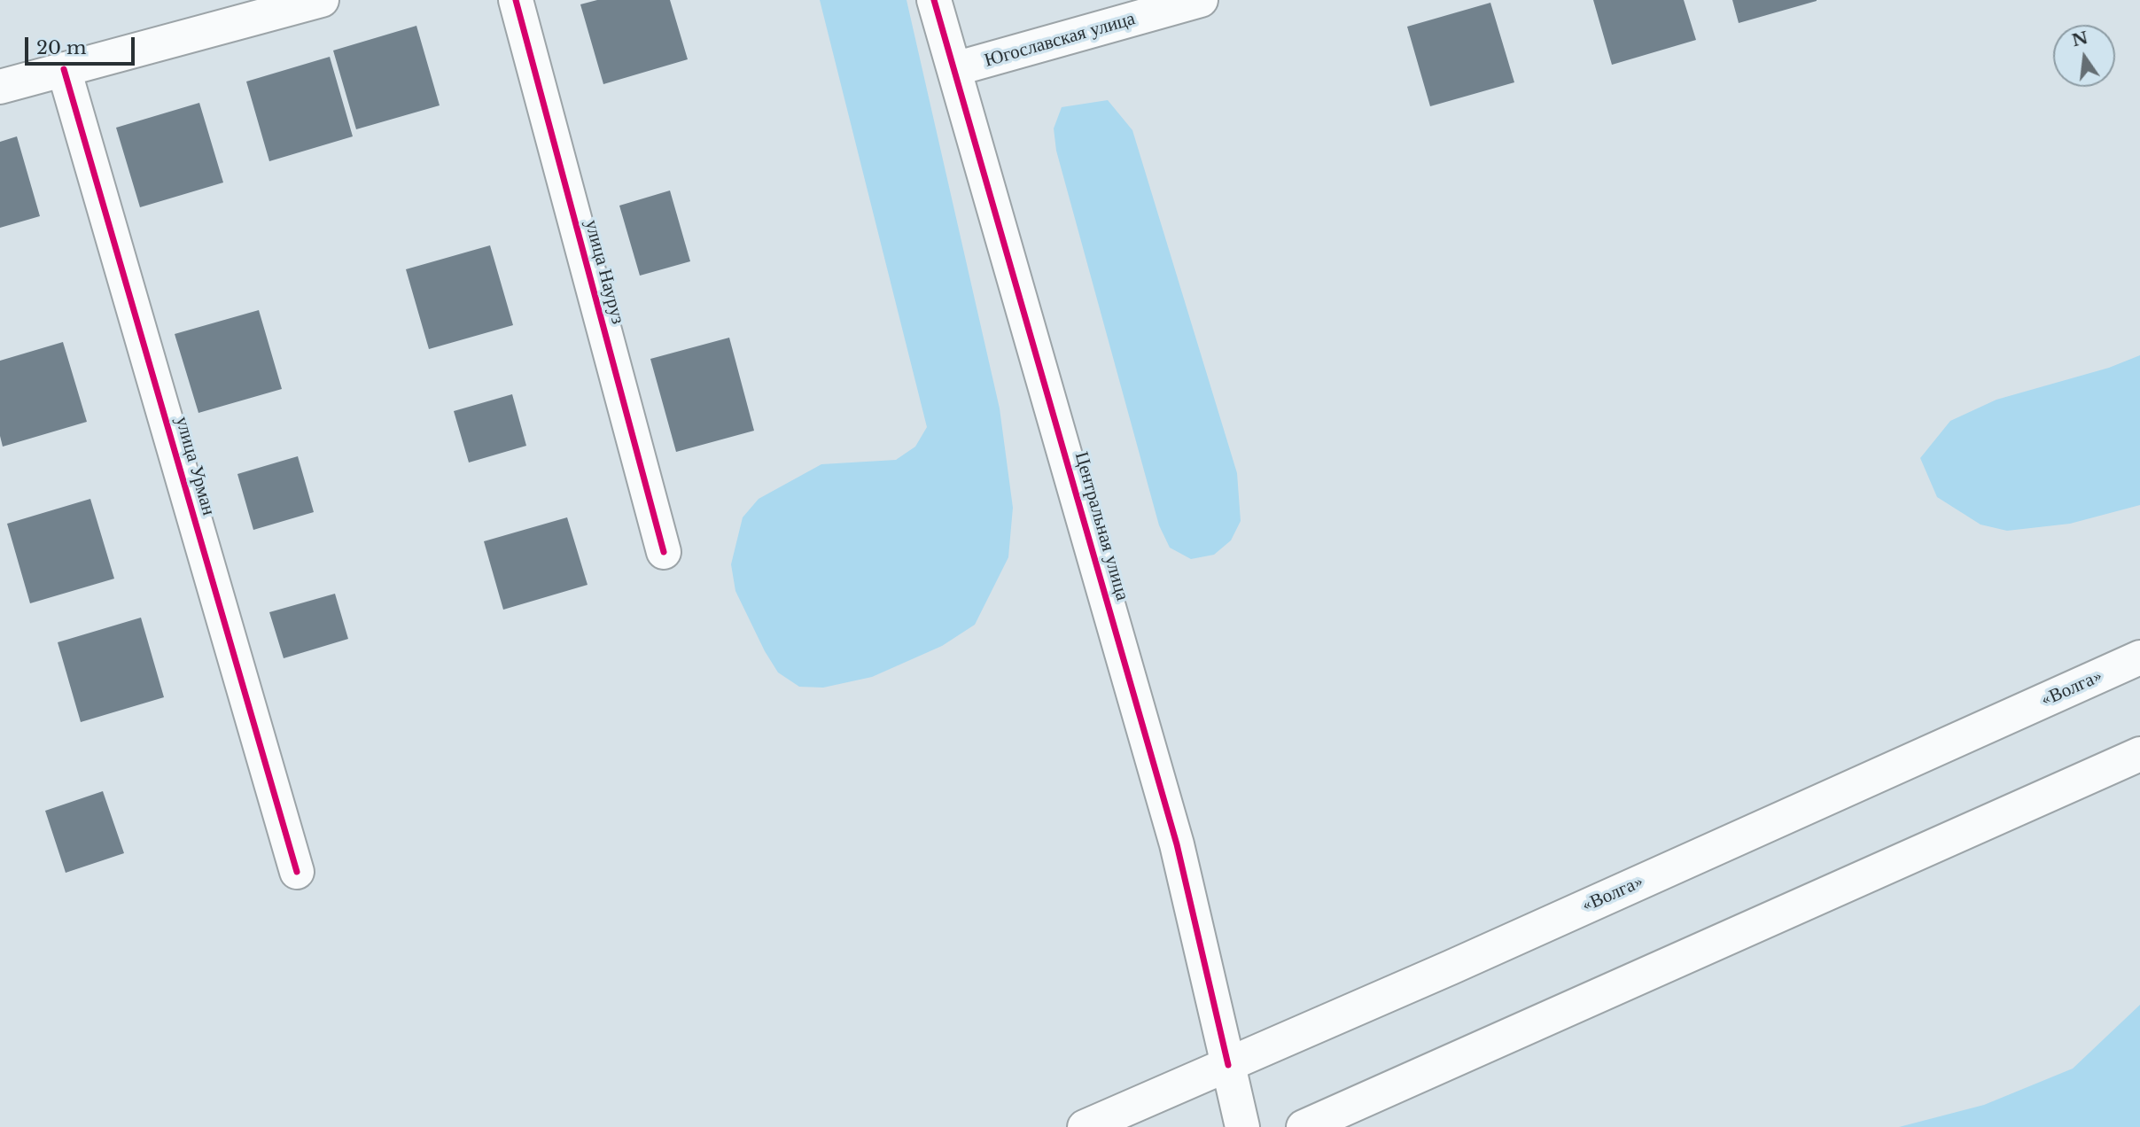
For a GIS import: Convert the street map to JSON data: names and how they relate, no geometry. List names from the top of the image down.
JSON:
{
  "streets": {
    "main road": [
      "Югославская улица",
      "улица Науруз",
      "улица Урман",
      "Центральная улица",
      "«Волга»"
    ]
  },
  "crossings": [
    ["Югославская улица", "Центральная улица"],
    ["Центральная улица", "«Волга»"]
  ],
  "scale_bar": "20 m",
  "north": "top"
}
